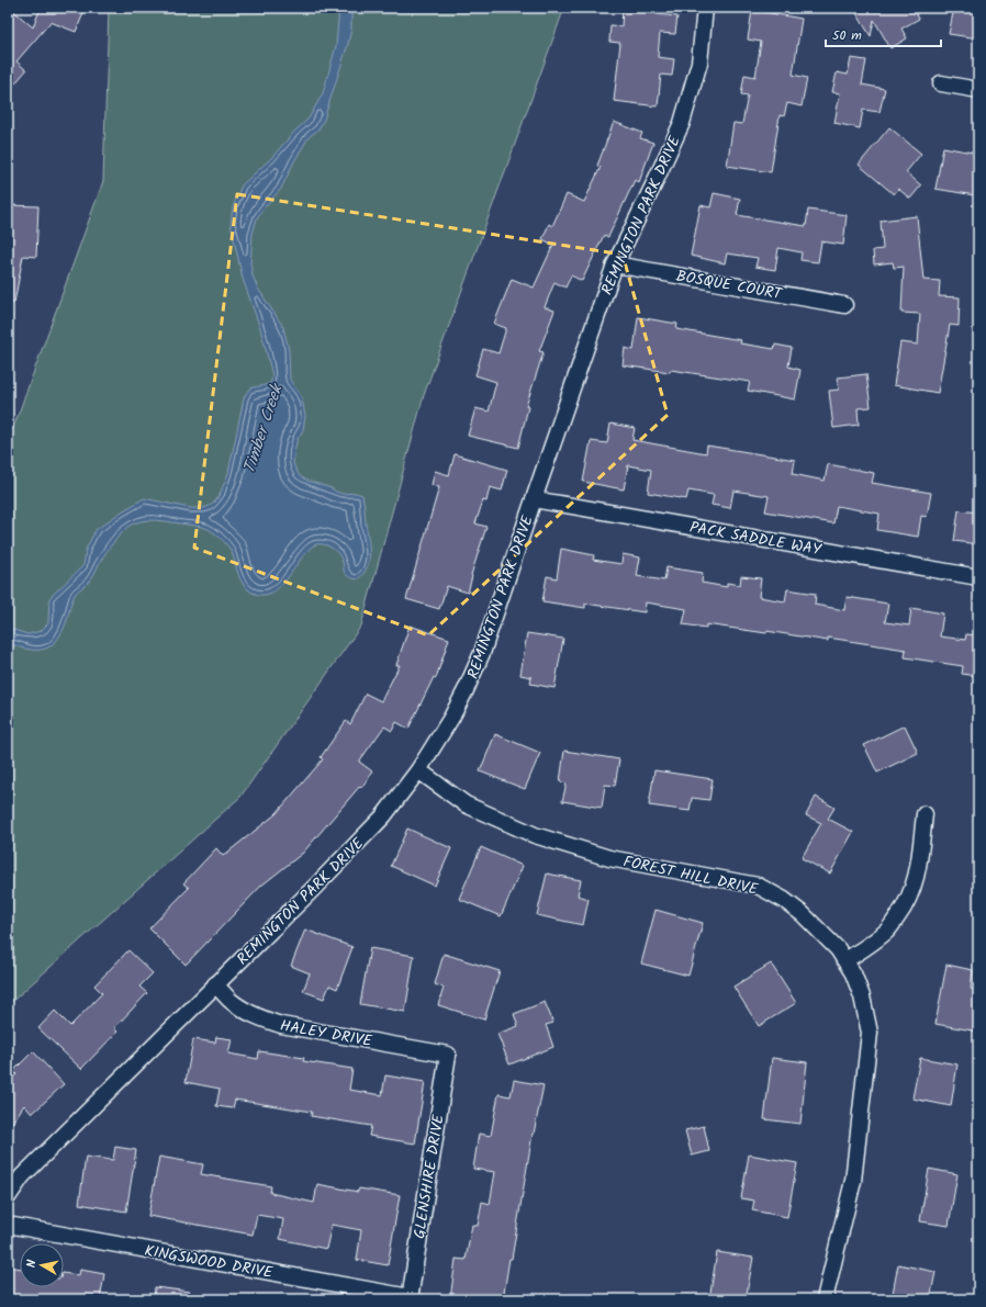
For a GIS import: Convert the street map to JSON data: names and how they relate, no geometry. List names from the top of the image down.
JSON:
{
  "streets": {
    "street": [
      "REMINGTON PARK DRIVE",
      "BOSQUE COURT",
      "PACK SADDLE WAY",
      "FOREST HILL DRIVE",
      "HALEY DRIVE",
      "GLENSHIRE DRIVE",
      "KINGSWOOD DRIVE"
    ]
  },
  "crossings": [
    ["REMINGTON PARK DRIVE", "BOSQUE COURT"],
    ["REMINGTON PARK DRIVE", "PACK SADDLE WAY"],
    ["REMINGTON PARK DRIVE", "FOREST HILL DRIVE"],
    ["REMINGTON PARK DRIVE", "HALEY DRIVE"],
    ["HALEY DRIVE", "GLENSHIRE DRIVE"],
    ["GLENSHIRE DRIVE", "KINGSWOOD DRIVE"]
  ],
  "water": ["Timber Creek"],
  "scale_bar": "50 m",
  "north": "left"
}
